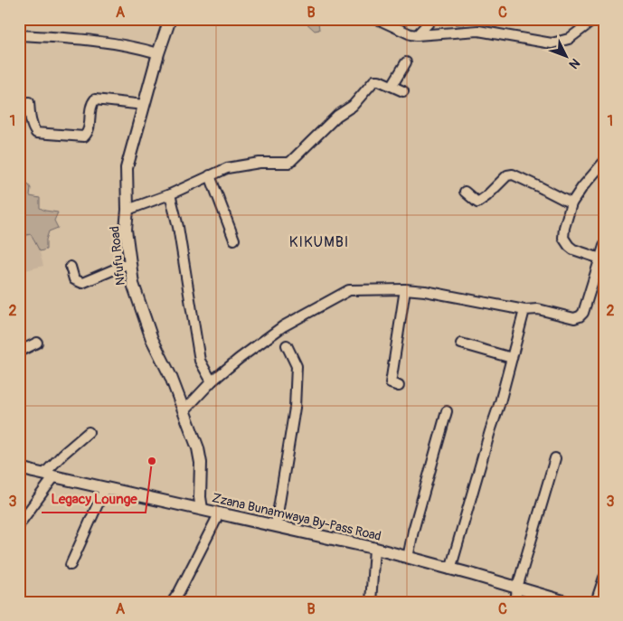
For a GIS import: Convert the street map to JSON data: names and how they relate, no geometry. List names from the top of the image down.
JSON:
{
  "streets": {
    "street": ["Nfufu Road", "Zzana Bunamwaya By-Pass Road"]
  },
  "crossings": [
    ["Nfufu Road", "Zzana Bunamwaya By-Pass Road"]
  ],
  "districts": ["KIKUMBI"],
  "places": ["Legacy Lounge"],
  "north": "bottom right",
  "grid": {
    "columns": ["A", "B", "C"],
    "rows": ["1", "2", "3"]
  }
}
